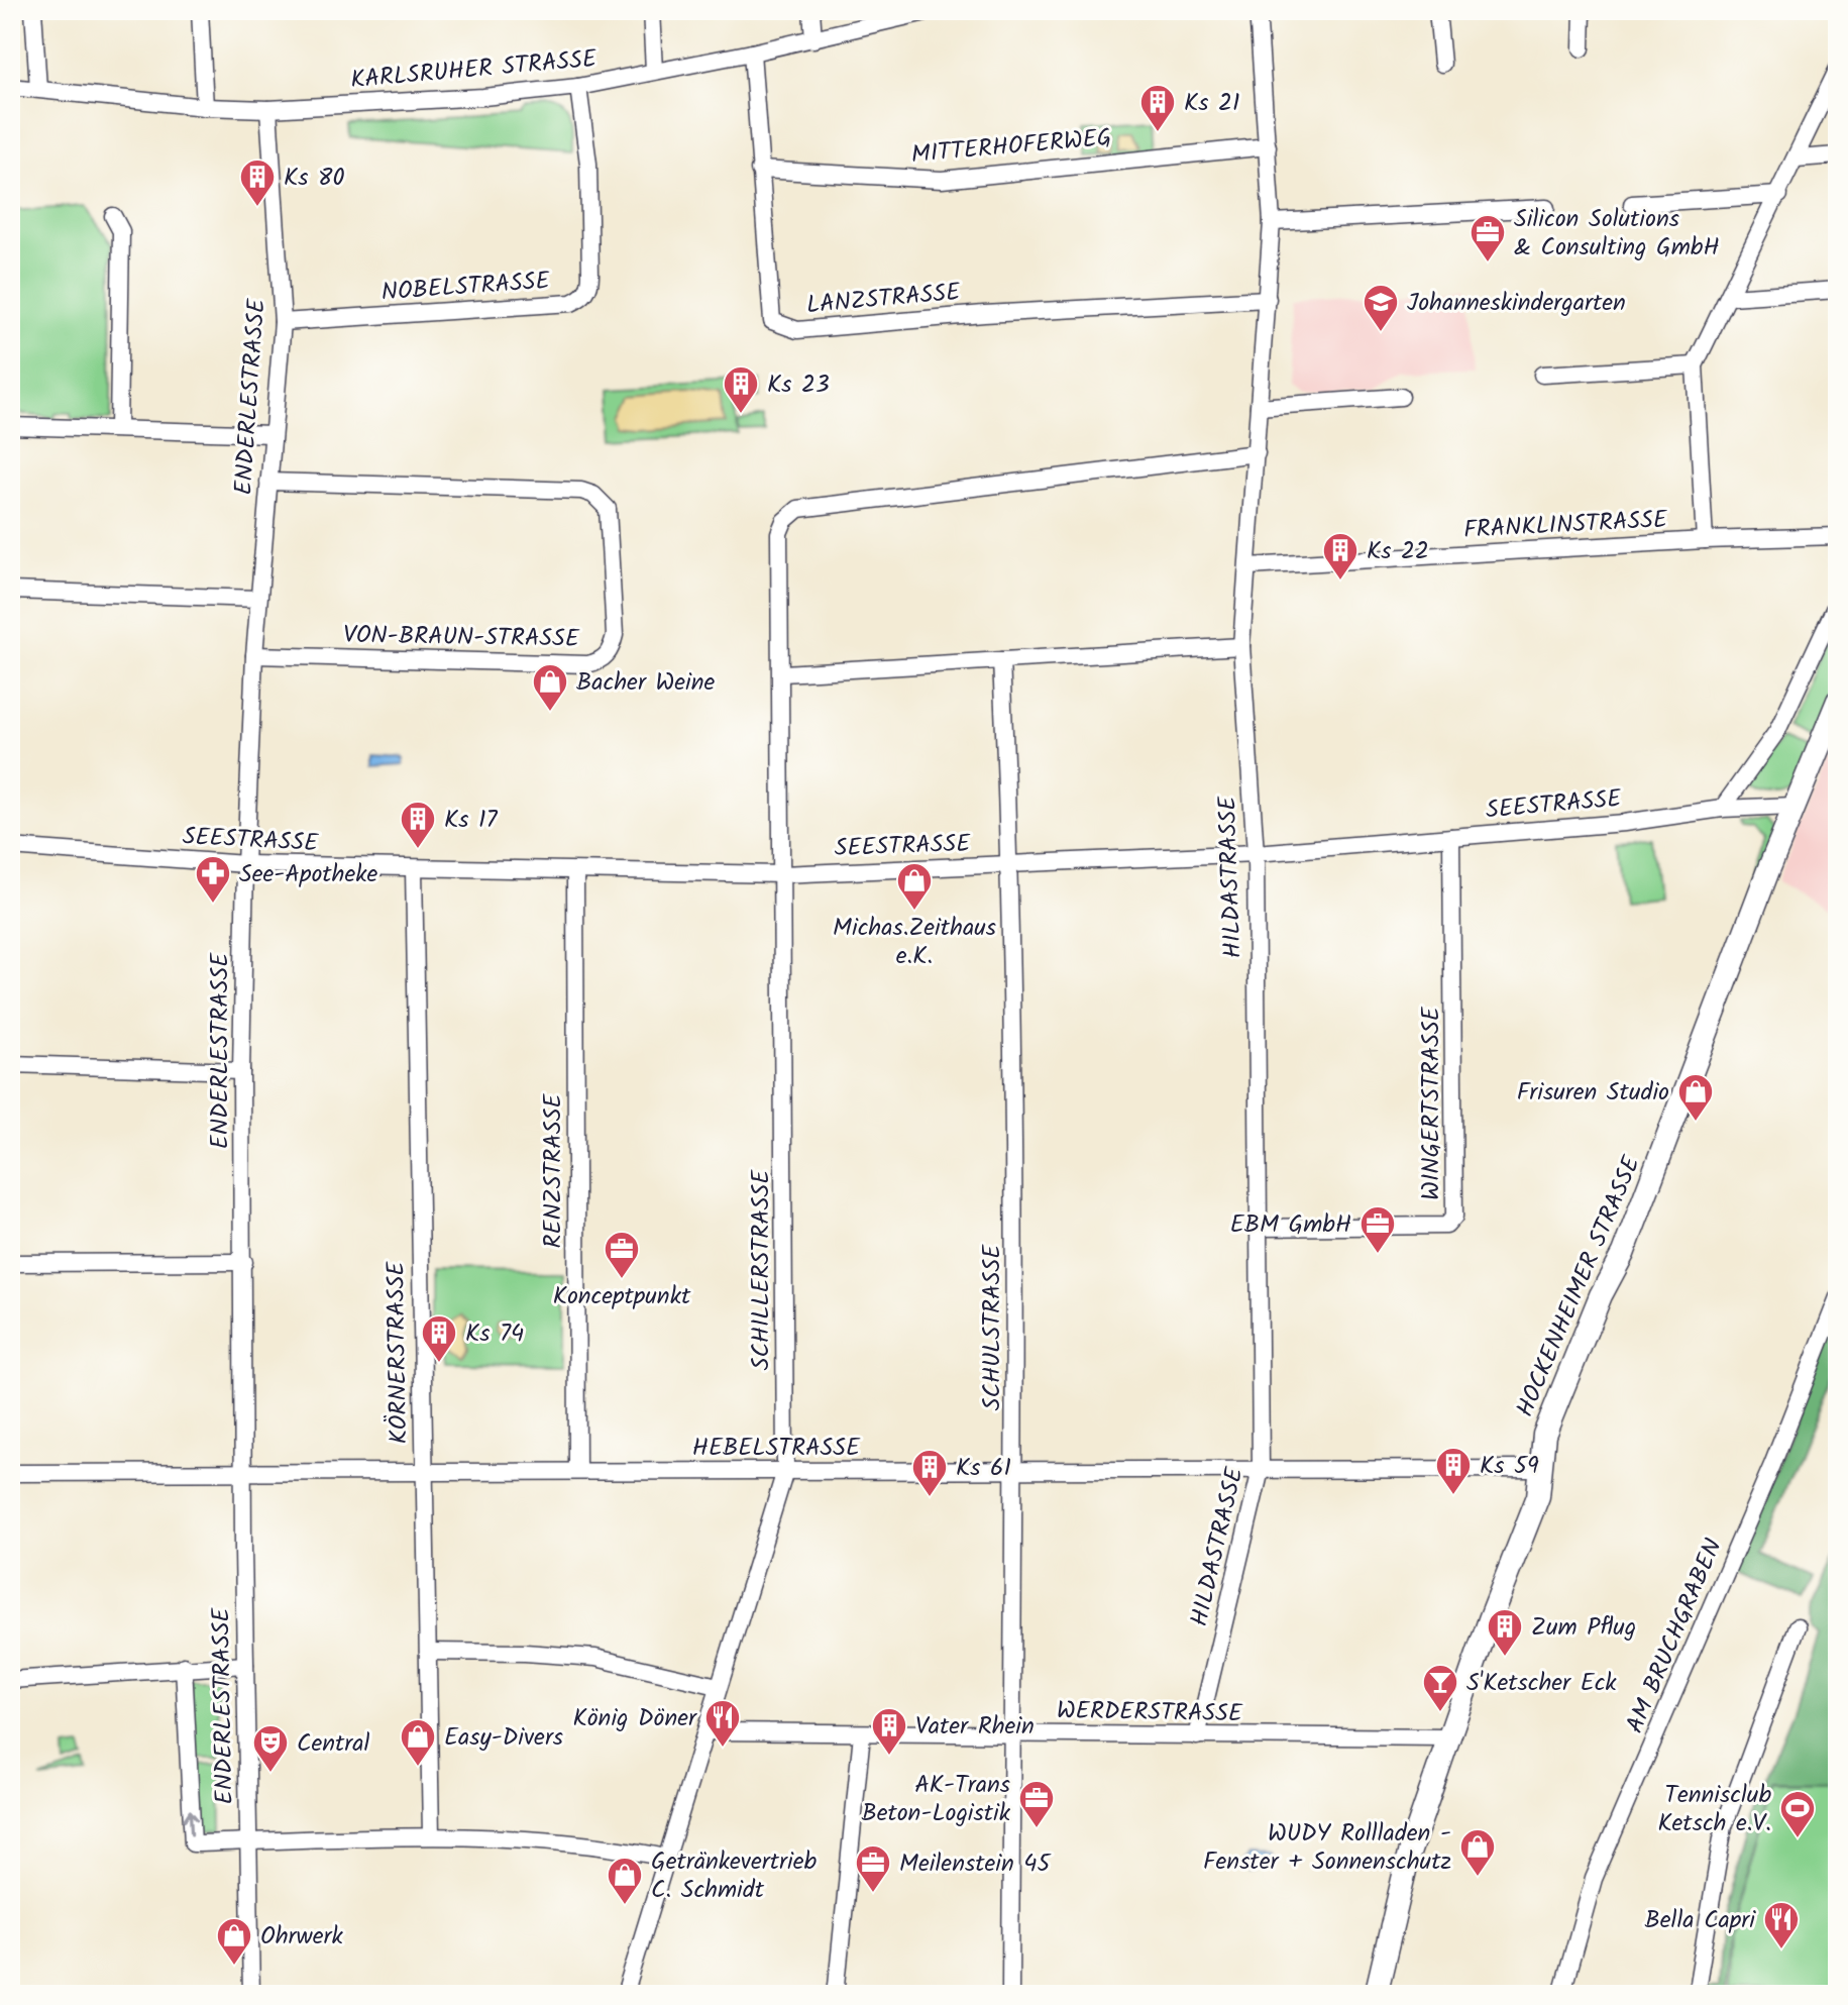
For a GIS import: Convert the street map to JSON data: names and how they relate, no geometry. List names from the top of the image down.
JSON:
{
  "streets": {
    "street": [
      "KARLSRUHER STRASSE",
      "MITTERHOFERWEG",
      "NOBELSTRASSE",
      "LANZSTRASSE",
      "ENDERLESTRASSE",
      "FRANKLINSTRASSE",
      "VON-BRAUN-STRASSE",
      "SEESTRASSE",
      "HILDASTRASSE",
      "WINGERTSTRASSE",
      "RENZSTRASSE",
      "SCHILLERSTRASSE",
      "HOCKENHEIMER STRASSE",
      "SCHULSTRASSE",
      "KÖRNERSTRASSE",
      "HEBELSTRASSE",
      "AM BRUCHGRABEN",
      "WERDERSTRASSE"
    ]
  },
  "crossings": [
    ["KARLSRUHER STRASSE", "NOBELSTRASSE"],
    ["KARLSRUHER STRASSE", "LANZSTRASSE"],
    ["KARLSRUHER STRASSE", "ENDERLESTRASSE"],
    ["MITTERHOFERWEG", "LANZSTRASSE"],
    ["MITTERHOFERWEG", "HILDASTRASSE"],
    ["NOBELSTRASSE", "ENDERLESTRASSE"],
    ["LANZSTRASSE", "HILDASTRASSE"],
    ["ENDERLESTRASSE", "VON-BRAUN-STRASSE"],
    ["ENDERLESTRASSE", "SEESTRASSE"],
    ["ENDERLESTRASSE", "HEBELSTRASSE"],
    ["FRANKLINSTRASSE", "HILDASTRASSE"],
    ["SEESTRASSE", "HILDASTRASSE"],
    ["SEESTRASSE", "WINGERTSTRASSE"],
    ["SEESTRASSE", "RENZSTRASSE"],
    ["SEESTRASSE", "SCHILLERSTRASSE"],
    ["SEESTRASSE", "HOCKENHEIMER STRASSE"],
    ["SEESTRASSE", "SCHULSTRASSE"],
    ["SEESTRASSE", "KÖRNERSTRASSE"],
    ["HILDASTRASSE", "WINGERTSTRASSE"],
    ["HILDASTRASSE", "SCHILLERSTRASSE"],
    ["HILDASTRASSE", "HEBELSTRASSE"],
    ["HILDASTRASSE", "WERDERSTRASSE"],
    ["RENZSTRASSE", "HEBELSTRASSE"],
    ["SCHILLERSTRASSE", "HEBELSTRASSE"],
    ["SCHILLERSTRASSE", "WERDERSTRASSE"],
    ["HOCKENHEIMER STRASSE", "HEBELSTRASSE"],
    ["HOCKENHEIMER STRASSE", "WERDERSTRASSE"],
    ["SCHULSTRASSE", "HEBELSTRASSE"],
    ["SCHULSTRASSE", "WERDERSTRASSE"],
    ["KÖRNERSTRASSE", "HEBELSTRASSE"]
  ],
  "places": {
    "building": [
      "Ks 21",
      "Ks 80",
      "Ks 23",
      "Ks 22",
      "Ks 17",
      "Ks 74",
      "Ks 59",
      "Ks 61",
      "Zum Pflug",
      "Vater Rhein"
    ],
    "office": [
      "Silicon Solutions & Consulting GmbH",
      "EBM GmbH",
      "Konceptpunkt",
      "AK-Trans Beton-Logistik",
      "Meilenstein 45"
    ],
    "school or university": ["Johanneskindergarten"],
    "shop": [
      "Bacher Weine",
      "Michas.Zeithaus e.K.",
      "Frisuren Studio",
      "Easy-Divers",
      "WUDY Rollladen - Fenster + Sonnenschutz",
      "Getränkevertrieb C. Schmidt",
      "Ohrwerk"
    ],
    "pharmacy": ["See-Apotheke"],
    "bar": ["S'Ketscher Eck"],
    "restaurant": ["König Döner", "Bella Capri"],
    "theatre": ["Central"],
    "sports": ["Tennisclub Ketsch e.V."]
  }
}
